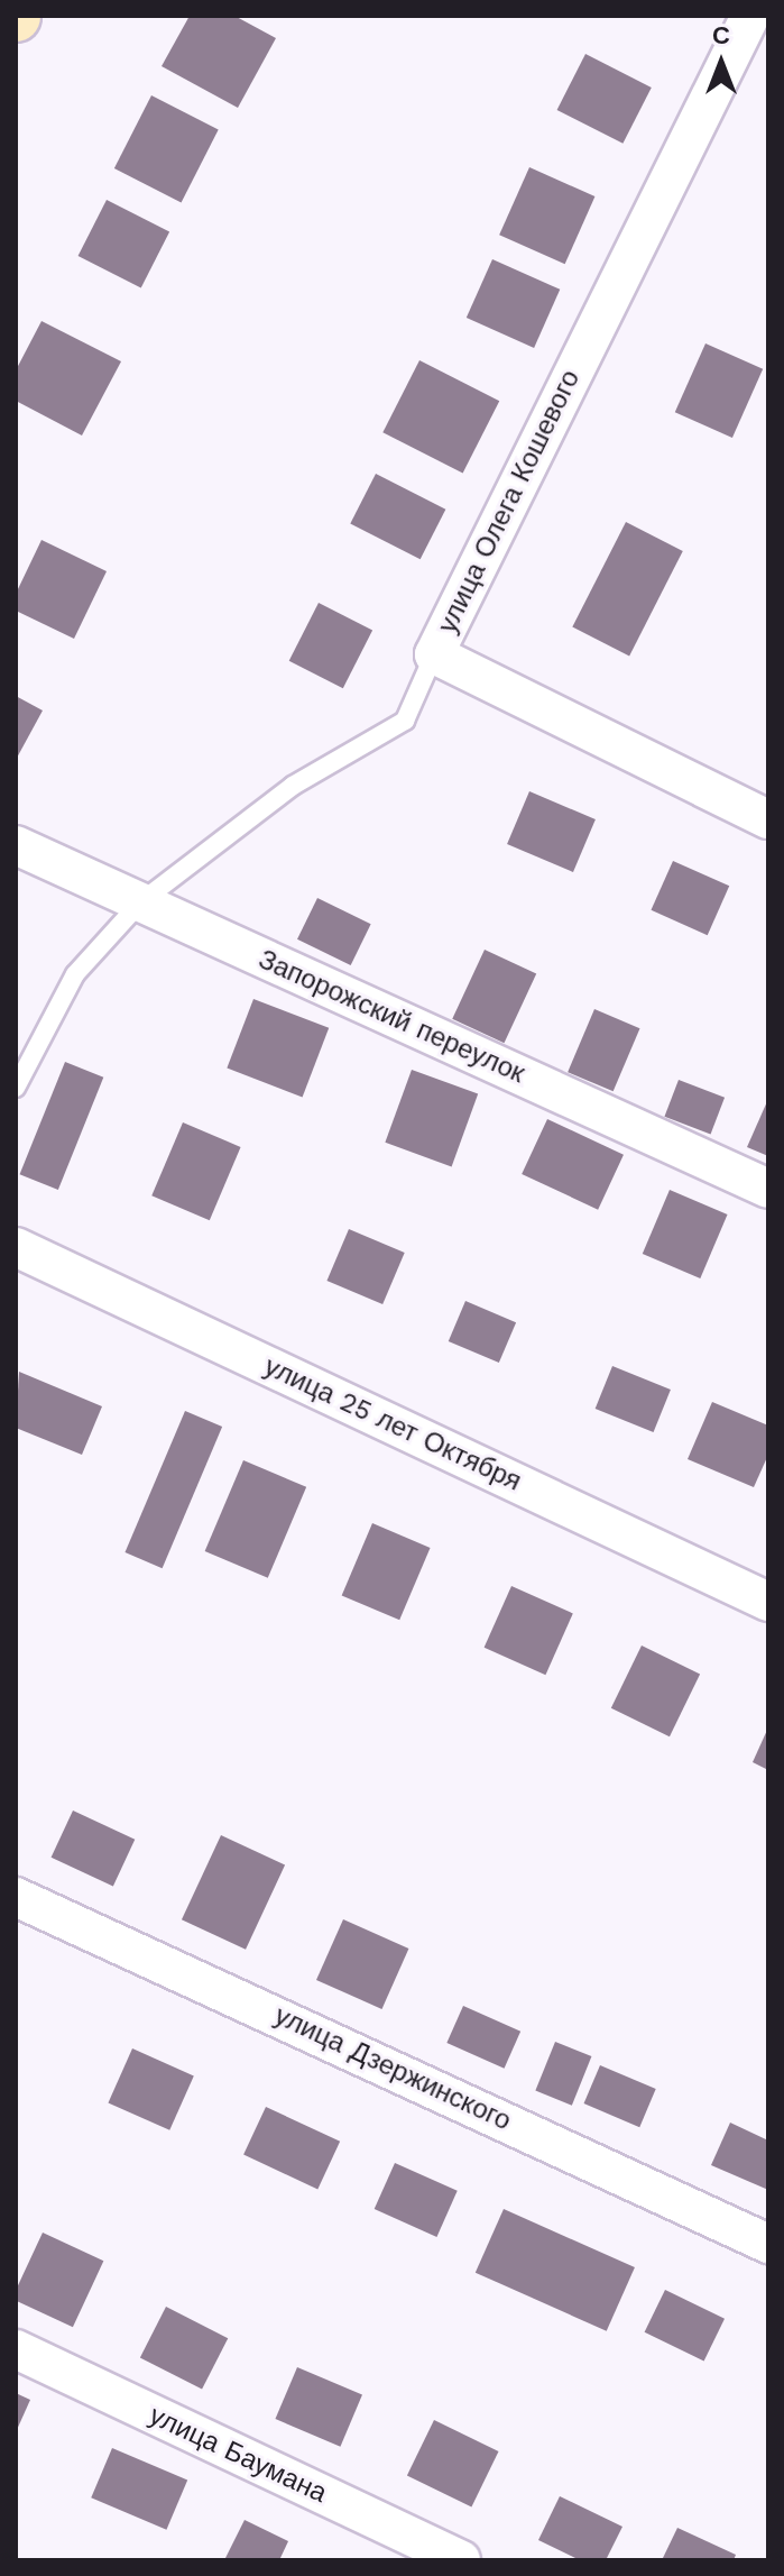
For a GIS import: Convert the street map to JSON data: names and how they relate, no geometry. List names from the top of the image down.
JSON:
{
  "streets": {
    "street": [
      "улица Олега Кошевого",
      "Запорожский переулок",
      "улица 25 лет Октября",
      "улица Дзержинского",
      "улица Баумана"
    ]
  },
  "north": "top"
}
